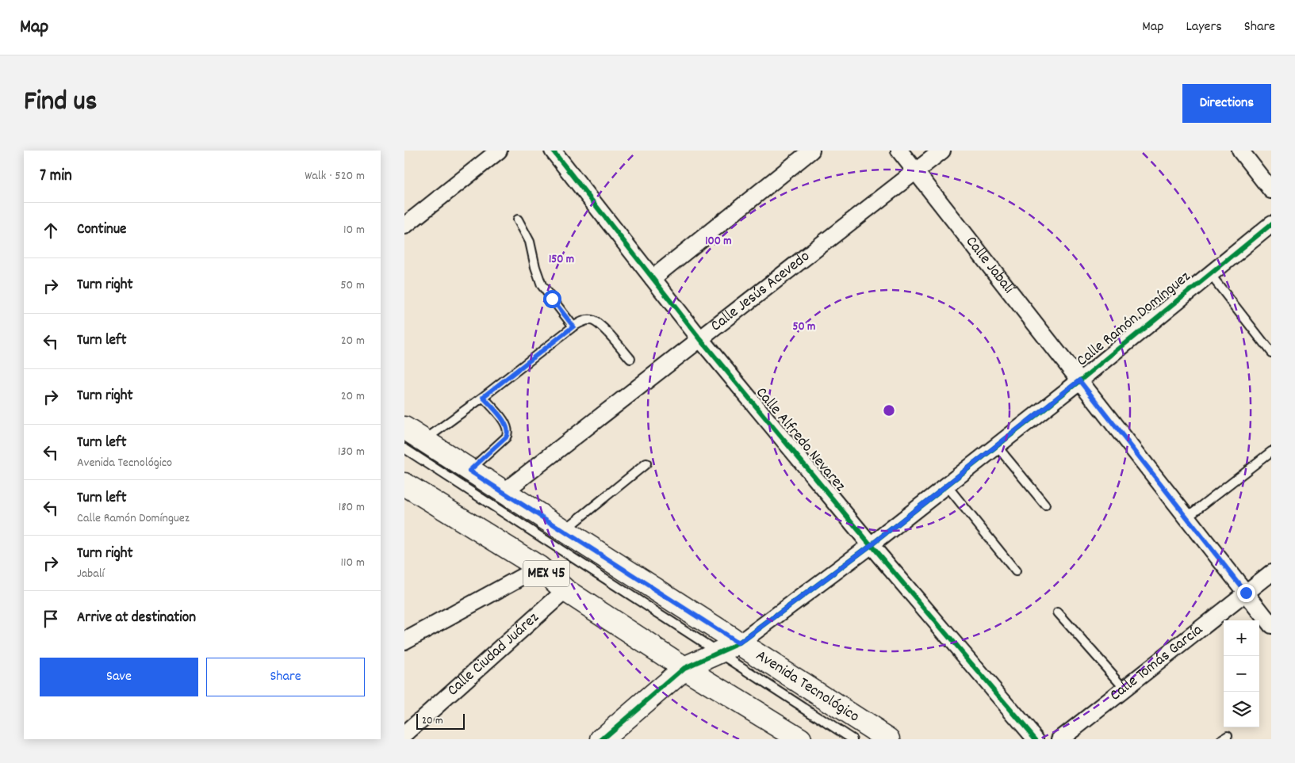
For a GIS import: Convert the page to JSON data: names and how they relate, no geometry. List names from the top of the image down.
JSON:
{
  "streets": {
    "main road": ["Calle Ramón Domínguez", "MEX 45", "Avenida Tecnológico"],
    "street": [
      "Calle Jabalí",
      "Calle Jesús Acevedo",
      "Calle Alfredo Nevarez",
      "Calle Ciudad Juárez",
      "Calle Tomás García"
    ]
  },
  "crossings": [
    ["Calle Jabalí", "Calle Jesús Acevedo"],
    ["Calle Jabalí", "Calle Ramón Domínguez"],
    ["Calle Jabalí", "Calle Tomás García"],
    ["Calle Jesús Acevedo", "Calle Alfredo Nevarez"],
    ["Calle Jesús Acevedo", "Avenida Tecnológico"],
    ["Calle Ramón Domínguez", "Calle Alfredo Nevarez"],
    ["Calle Ramón Domínguez", "MEX 45"],
    ["Calle Ramón Domínguez", "Avenida Tecnológico"],
    ["MEX 45", "Calle Ciudad Juárez"]
  ],
  "scale_bar": "20 m",
  "page": {
    "header": "Map",
    "nav": ["Map", "Layers", "Share"],
    "title": "Find us",
    "buttons": [
      "Directions",
      ["Save", "Share"]
    ],
    "heading": ["7 min", "Walk · 520 m"],
    "list": [
      ["Continue", "10 m"],
      ["Turn right", "50 m"],
      ["Turn left", "20 m"],
      ["Turn right", "20 m"],
      ["Turn left", "Avenida Tecnológico", "130 m"],
      ["Turn left", "Calle Ramón Domínguez", "180 m"],
      ["Turn right", "Jabalí", "110 m"],
      "Arrive at destination"
    ],
    "map_buttons": ["+", "−"],
    "scale": "20 m"
  },
  "rings": ["100 m", "150 m", "50 m"]
}
